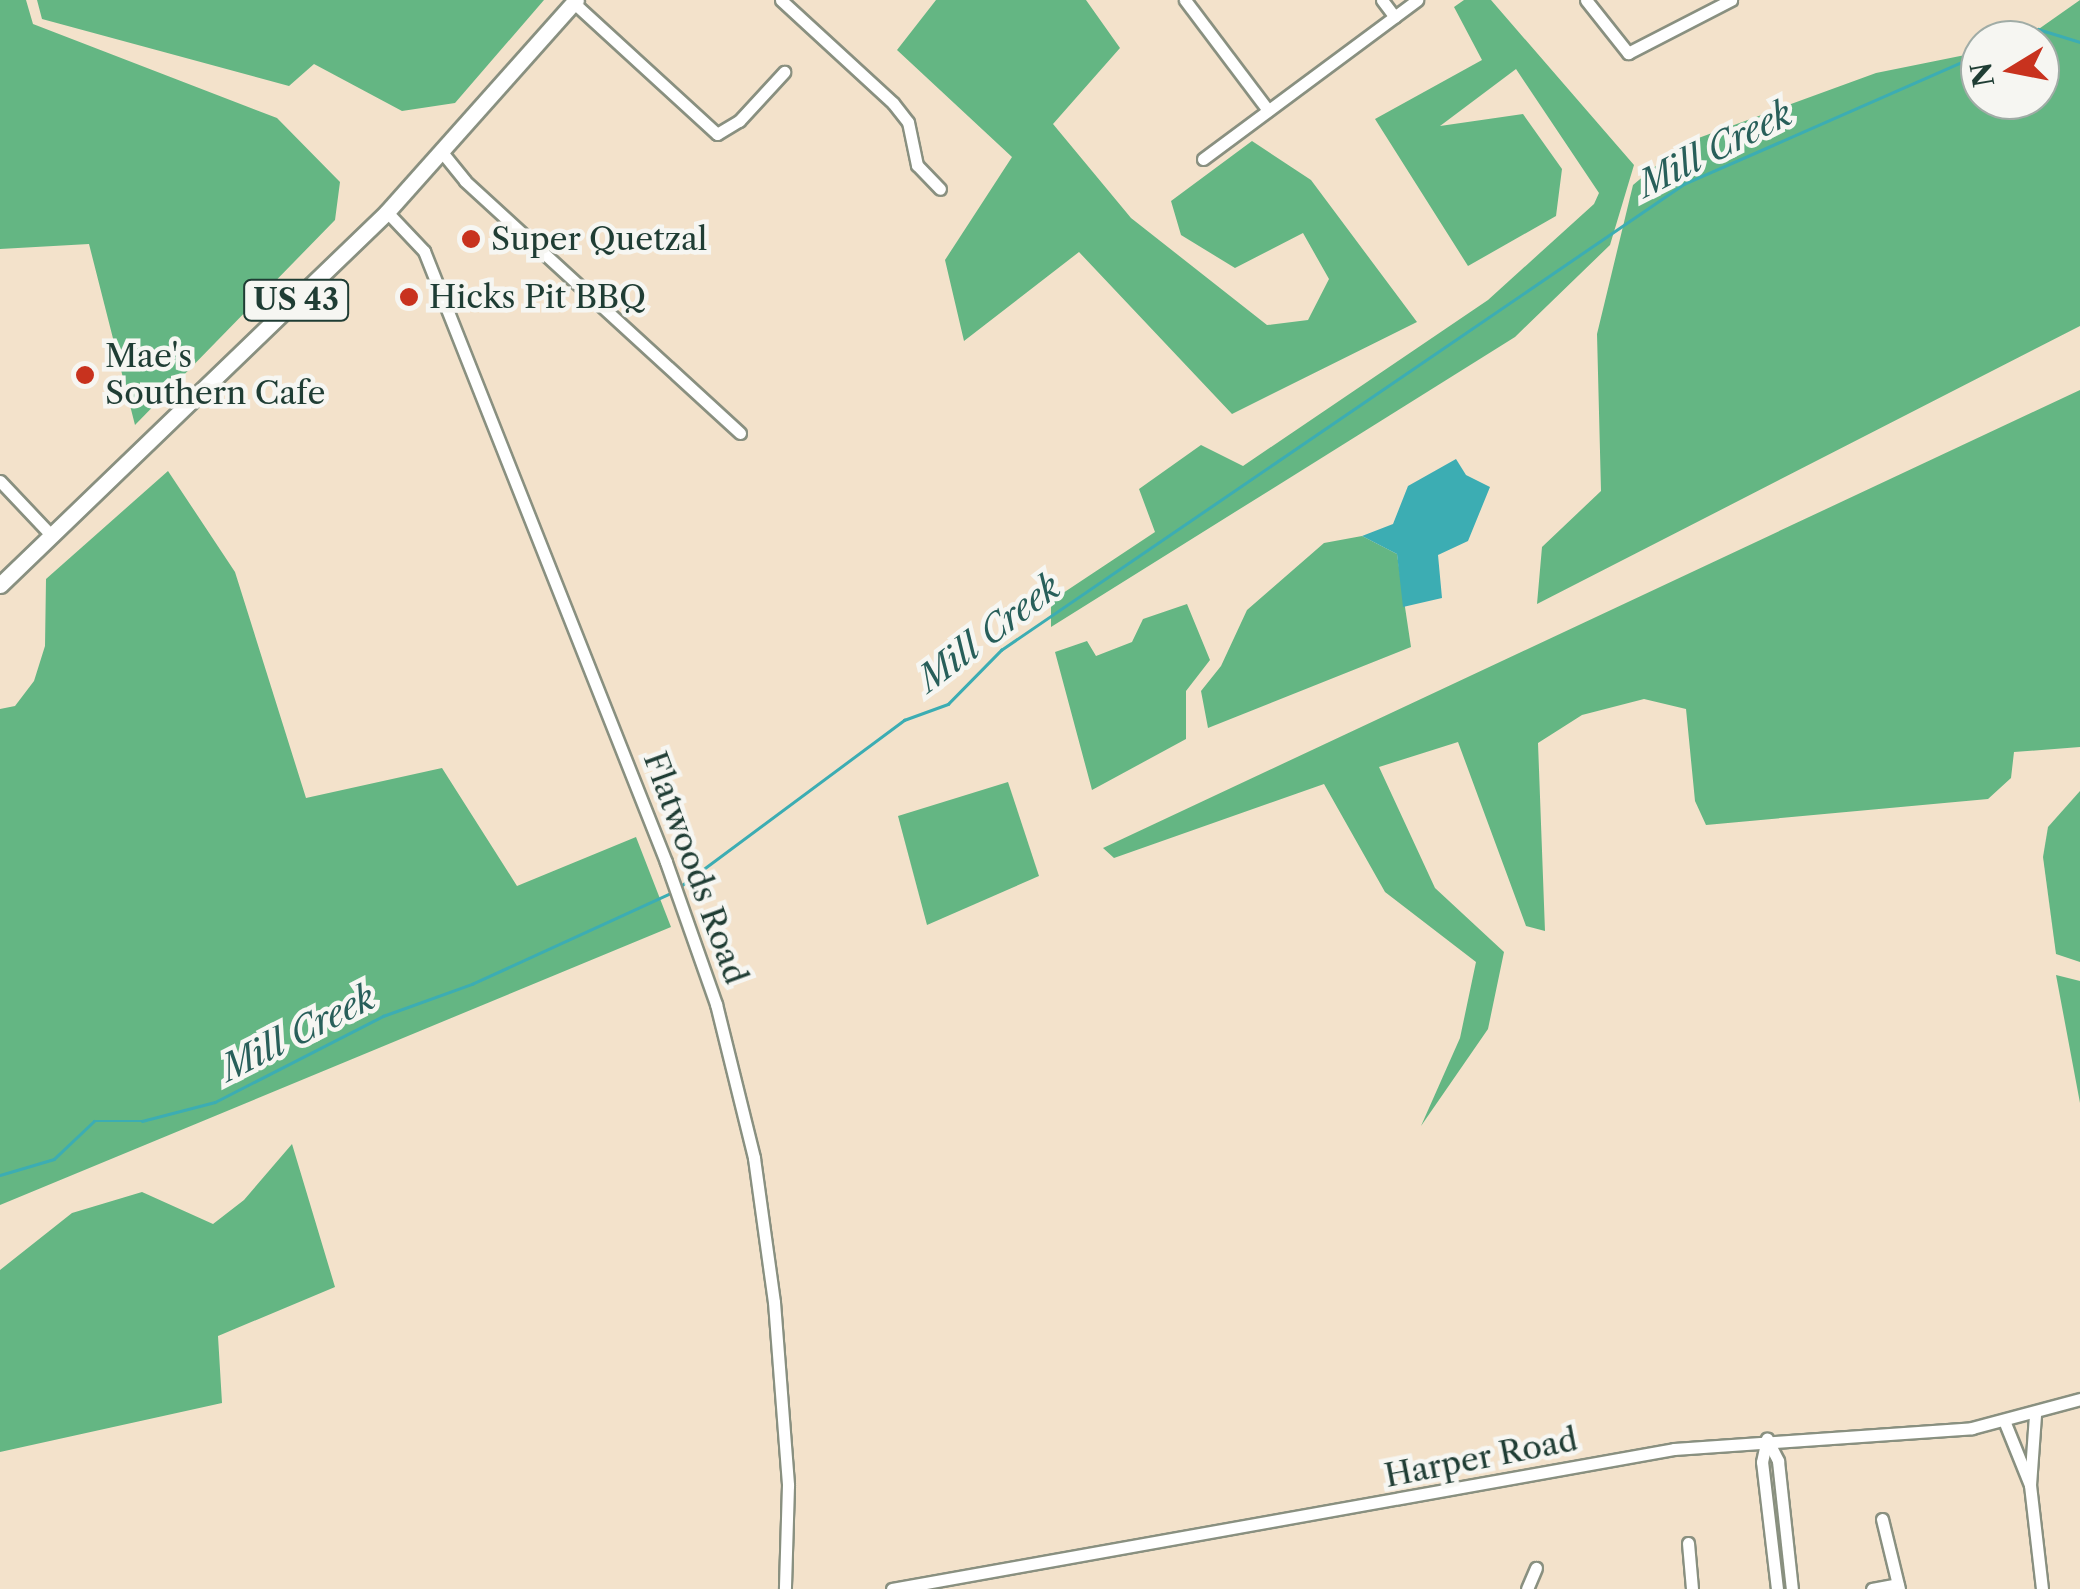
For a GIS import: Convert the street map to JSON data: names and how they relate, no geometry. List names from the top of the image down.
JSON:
{
  "streets": {
    "highway": ["US 43"],
    "street": ["Flatwoods Road", "Harper Road"]
  },
  "crossings": [
    ["US 43", "Flatwoods Road"]
  ],
  "water": ["Mill Creek"],
  "places": ["Super Quetzal", "Hicks Pit BBQ", "Mae's Southern Cafe"],
  "north": "left"
}
